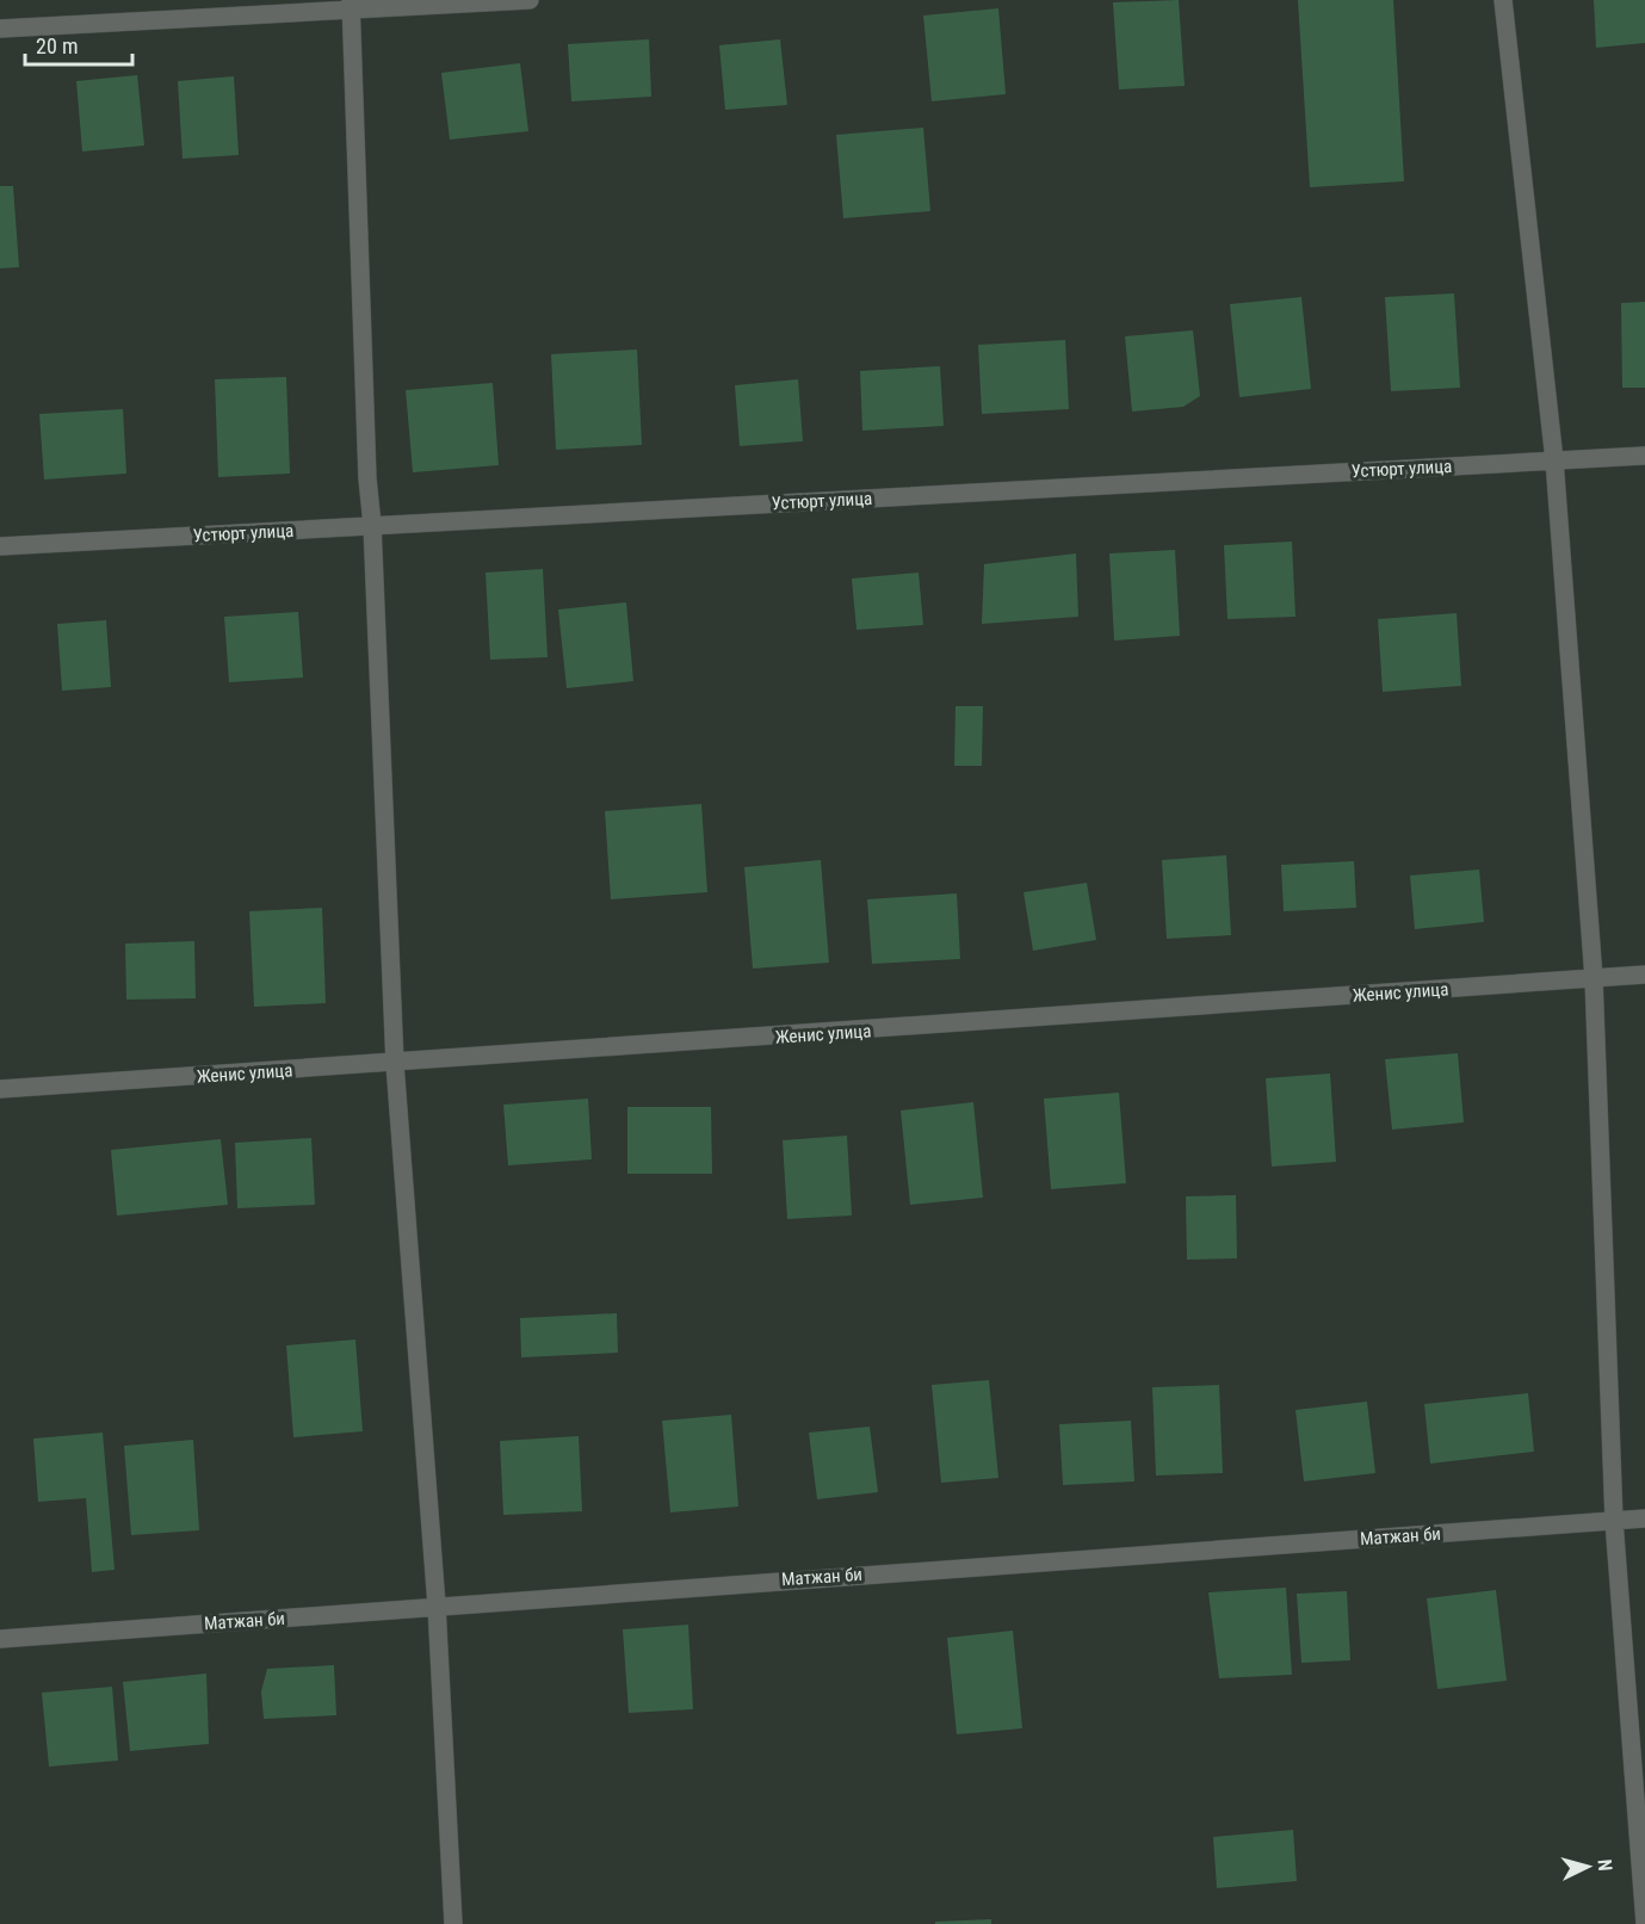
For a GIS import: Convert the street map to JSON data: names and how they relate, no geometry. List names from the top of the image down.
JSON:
{
  "streets": {
    "street": ["Устюрт улица", "Женис улица", "Матжан би"]
  },
  "scale_bar": "20 m",
  "north": "right"
}
